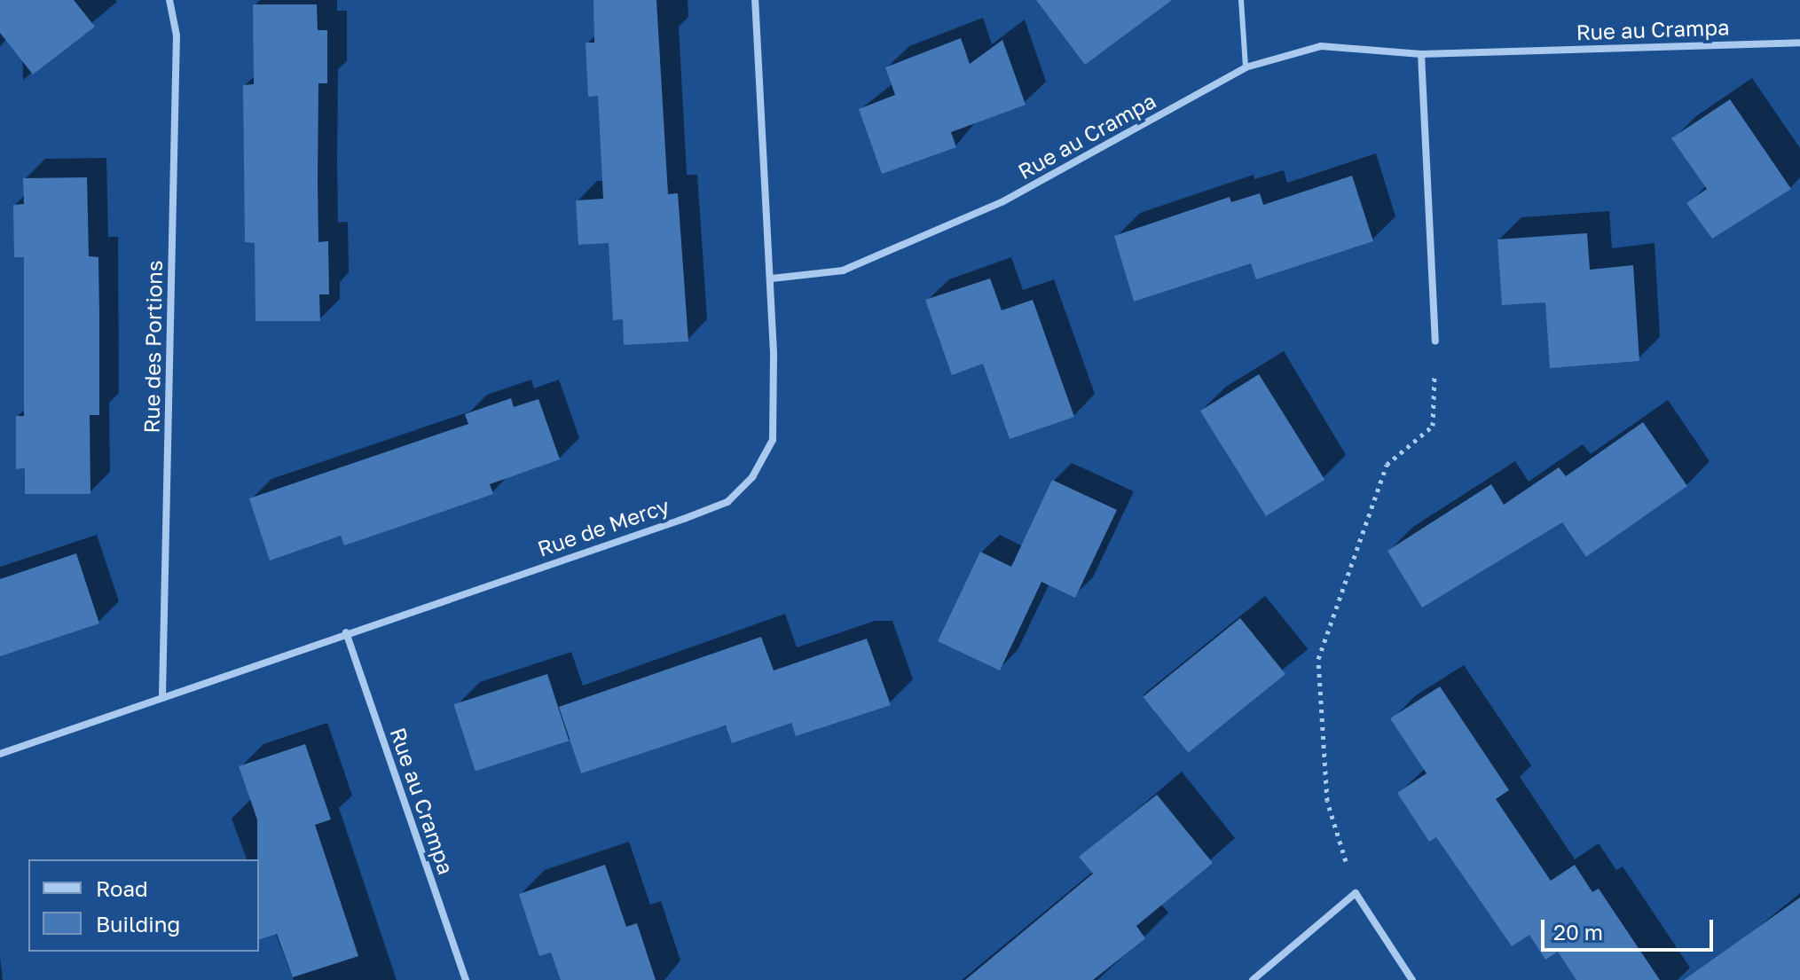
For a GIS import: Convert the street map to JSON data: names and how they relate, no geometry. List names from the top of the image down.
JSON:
{
  "streets": {
    "street": ["Rue au Crampa", "Rue des Portions", "Rue de Mercy"]
  },
  "crossings": [
    ["Rue au Crampa", "Rue de Mercy"],
    ["Rue des Portions", "Rue de Mercy"]
  ],
  "legend": ["Road", "Building"],
  "scale_bar": "20 m"
}
